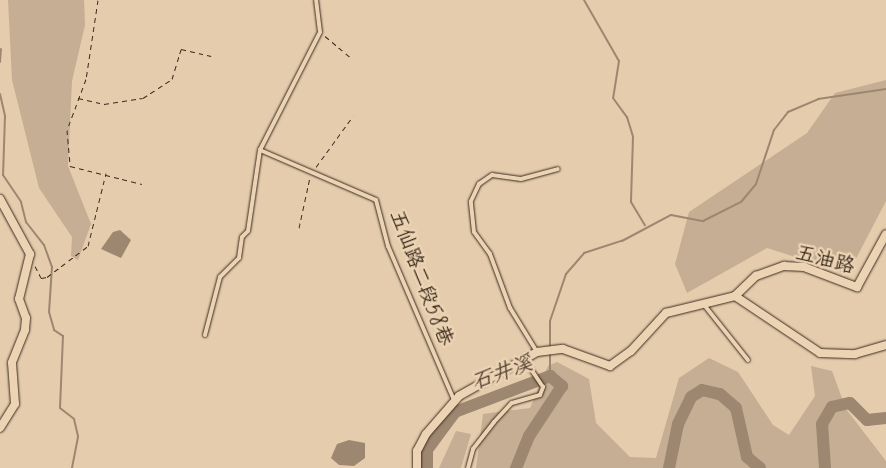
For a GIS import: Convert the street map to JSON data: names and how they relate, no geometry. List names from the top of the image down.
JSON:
{
  "streets": {
    "street": ["五油路"],
    "lane": ["五仙路二段58巷"]
  },
  "water": ["石井溪"]
}
